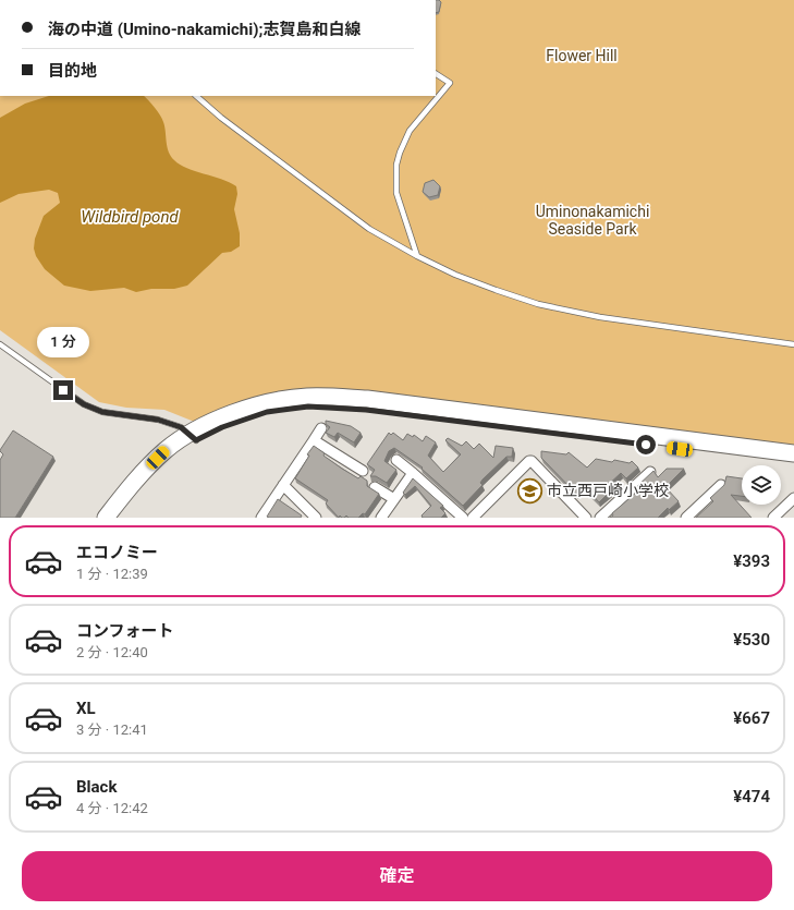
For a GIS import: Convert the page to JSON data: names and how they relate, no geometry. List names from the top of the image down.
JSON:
{
  "water": ["Wildbird pond"],
  "parks": ["Flower Hill", "Uminonakamichi Seaside Park"],
  "places": {
    "school or university": ["市立西戸崎小学校"]
  },
  "page": {
    "banner": ["海の中道 (Umino-nakamichi);志賀島和白線", "目的地"],
    "bubble": "1 分",
    "list": [
      {
        "name": "エコノミー",
        "note": "1 分 · 12:39",
        "value": "¥393"
      },
      {
        "name": "コンフォート",
        "note": "2 分 · 12:40",
        "value": "¥530"
      },
      {
        "name": "XL",
        "note": "3 分 · 12:41",
        "value": "¥667"
      },
      {
        "name": "Black",
        "note": "4 分 · 12:42",
        "value": "¥474"
      }
    ],
    "buttons": "確定"
  }
}
